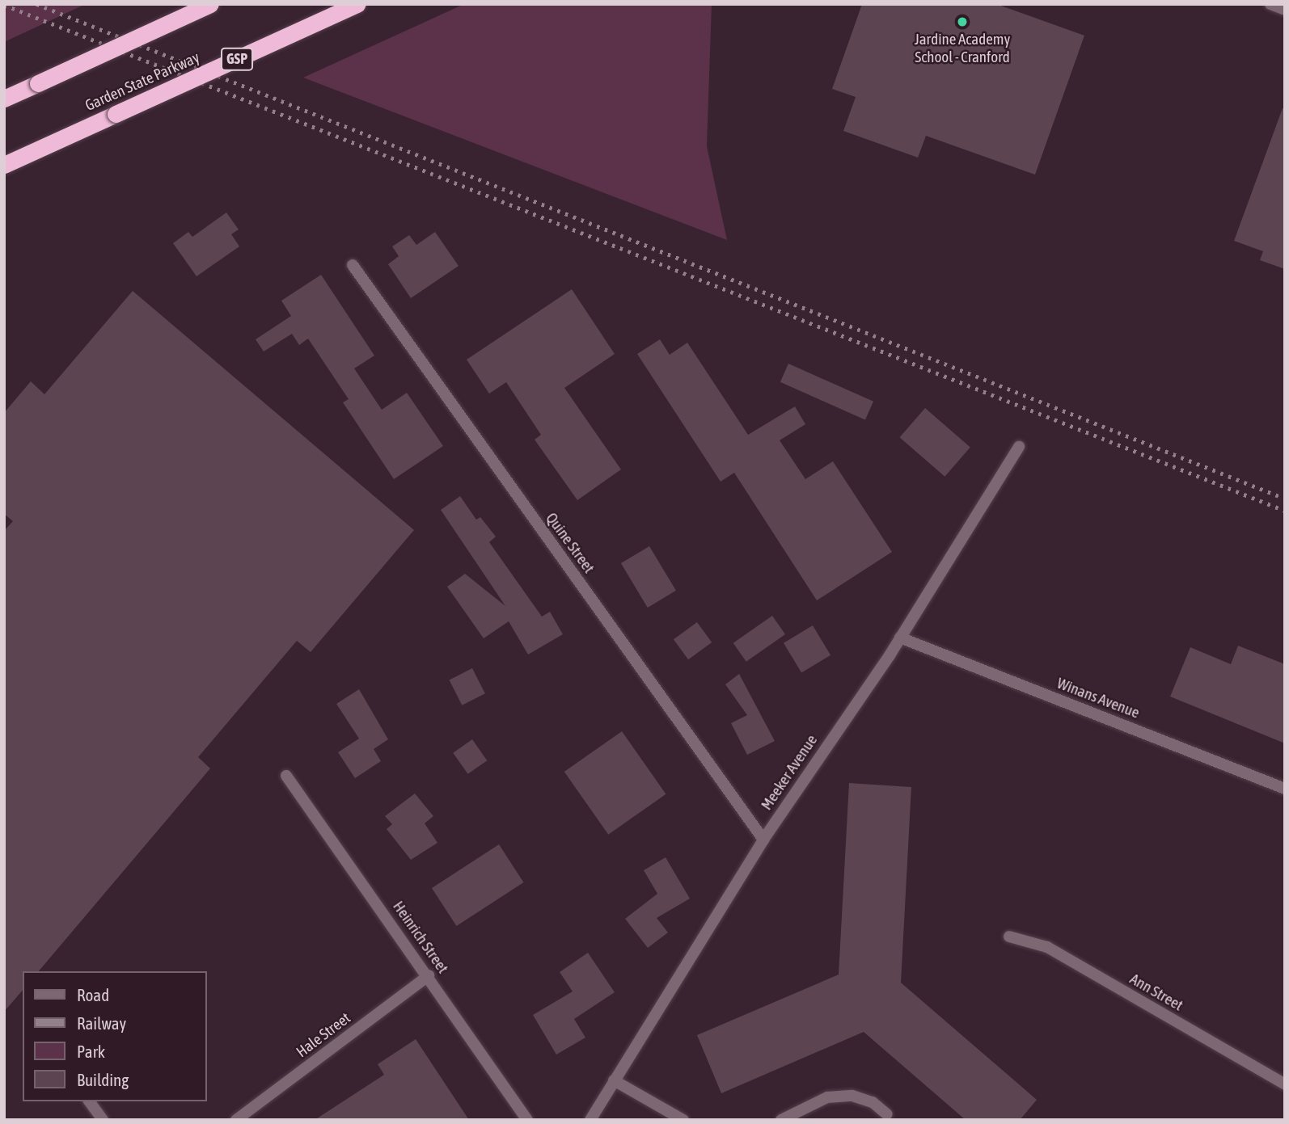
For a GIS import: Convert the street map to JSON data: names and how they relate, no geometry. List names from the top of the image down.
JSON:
{
  "streets": {
    "highway": ["GSP", "Garden State Parkway"],
    "street": [
      "Quine Street",
      "Winans Avenue",
      "Meeker Avenue",
      "Heinrich Street",
      "Ann Street",
      "Hale Street"
    ]
  },
  "crossings": [
    ["Quine Street", "Meeker Avenue"],
    ["Winans Avenue", "Meeker Avenue"],
    ["Heinrich Street", "Hale Street"]
  ],
  "places": ["Jardine Academy School - Cranford"],
  "legend": [
    "Road",
    "Railway",
    "Park",
    "Building"
  ]
}
